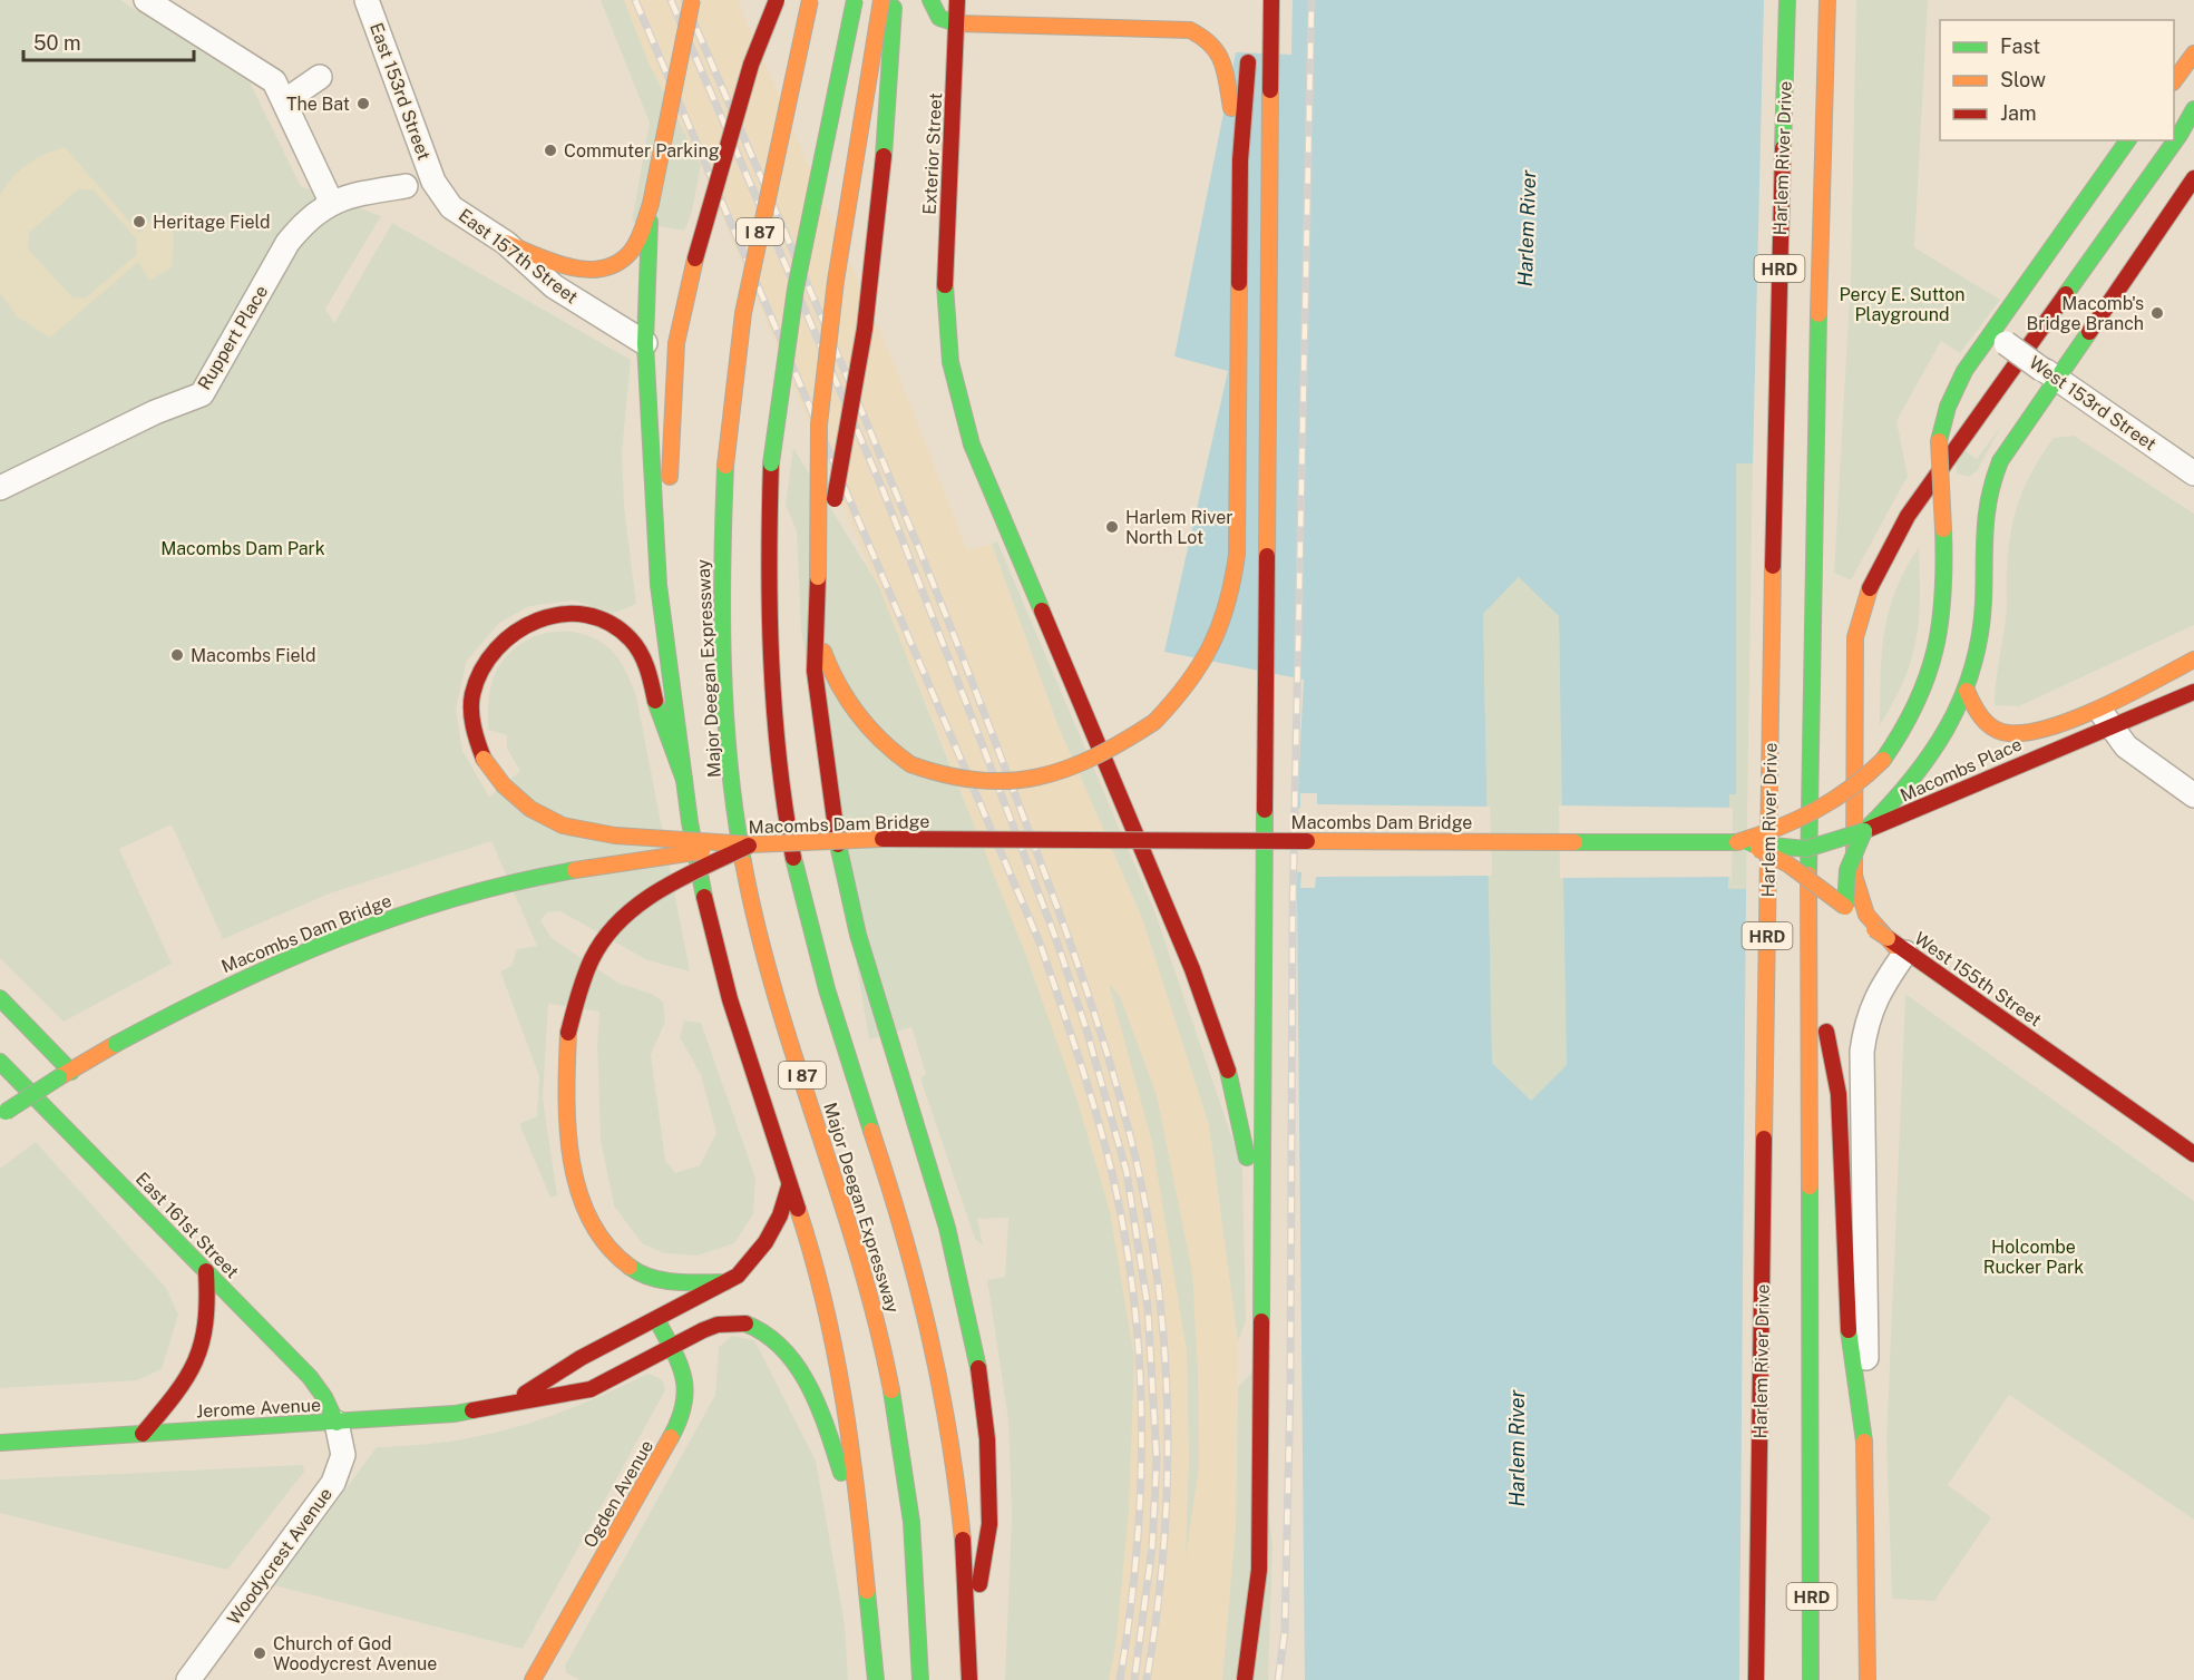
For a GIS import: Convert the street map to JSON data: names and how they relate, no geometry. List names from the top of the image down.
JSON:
{
  "streets": {
    "main road": [
      "Exterior Street",
      "Harlem River Drive",
      "I 87",
      "HRD",
      "Major Deegan Expressway",
      "Macombs Place",
      "Macombs Dam Bridge",
      "West 155th Street",
      "East 161st Street",
      "Jerome Avenue",
      "Ogden Avenue"
    ],
    "street": [
      "East 153rd Street",
      "East 157th Street",
      "Ruppert Place",
      "West 153rd Street",
      "Woodycrest Avenue"
    ]
  },
  "crossings": [
    ["East 153rd Street", "East 157th Street"],
    ["East 157th Street", "Major Deegan Expressway"],
    ["Major Deegan Expressway", "Jerome Avenue"],
    ["Macombs Dam Bridge", "West 155th Street"],
    ["East 161st Street", "Jerome Avenue"],
    ["East 161st Street", "Woodycrest Avenue"],
    ["Jerome Avenue", "Ogden Avenue"],
    ["Jerome Avenue", "Woodycrest Avenue"]
  ],
  "water": ["Harlem River"],
  "parks": ["Percy E. Sutton Playground", "Macombs Dam Park", "Holcombe Rucker Park"],
  "places": [
    "The Bat",
    "Commuter Parking",
    "Heritage Field",
    "Macomb's Bridge Branch",
    "Harlem River North Lot",
    "Macombs Field",
    "Church of God Woodycrest Avenue"
  ],
  "legend": ["Fast", "Slow", "Jam"],
  "scale_bar": "50 m"
}
